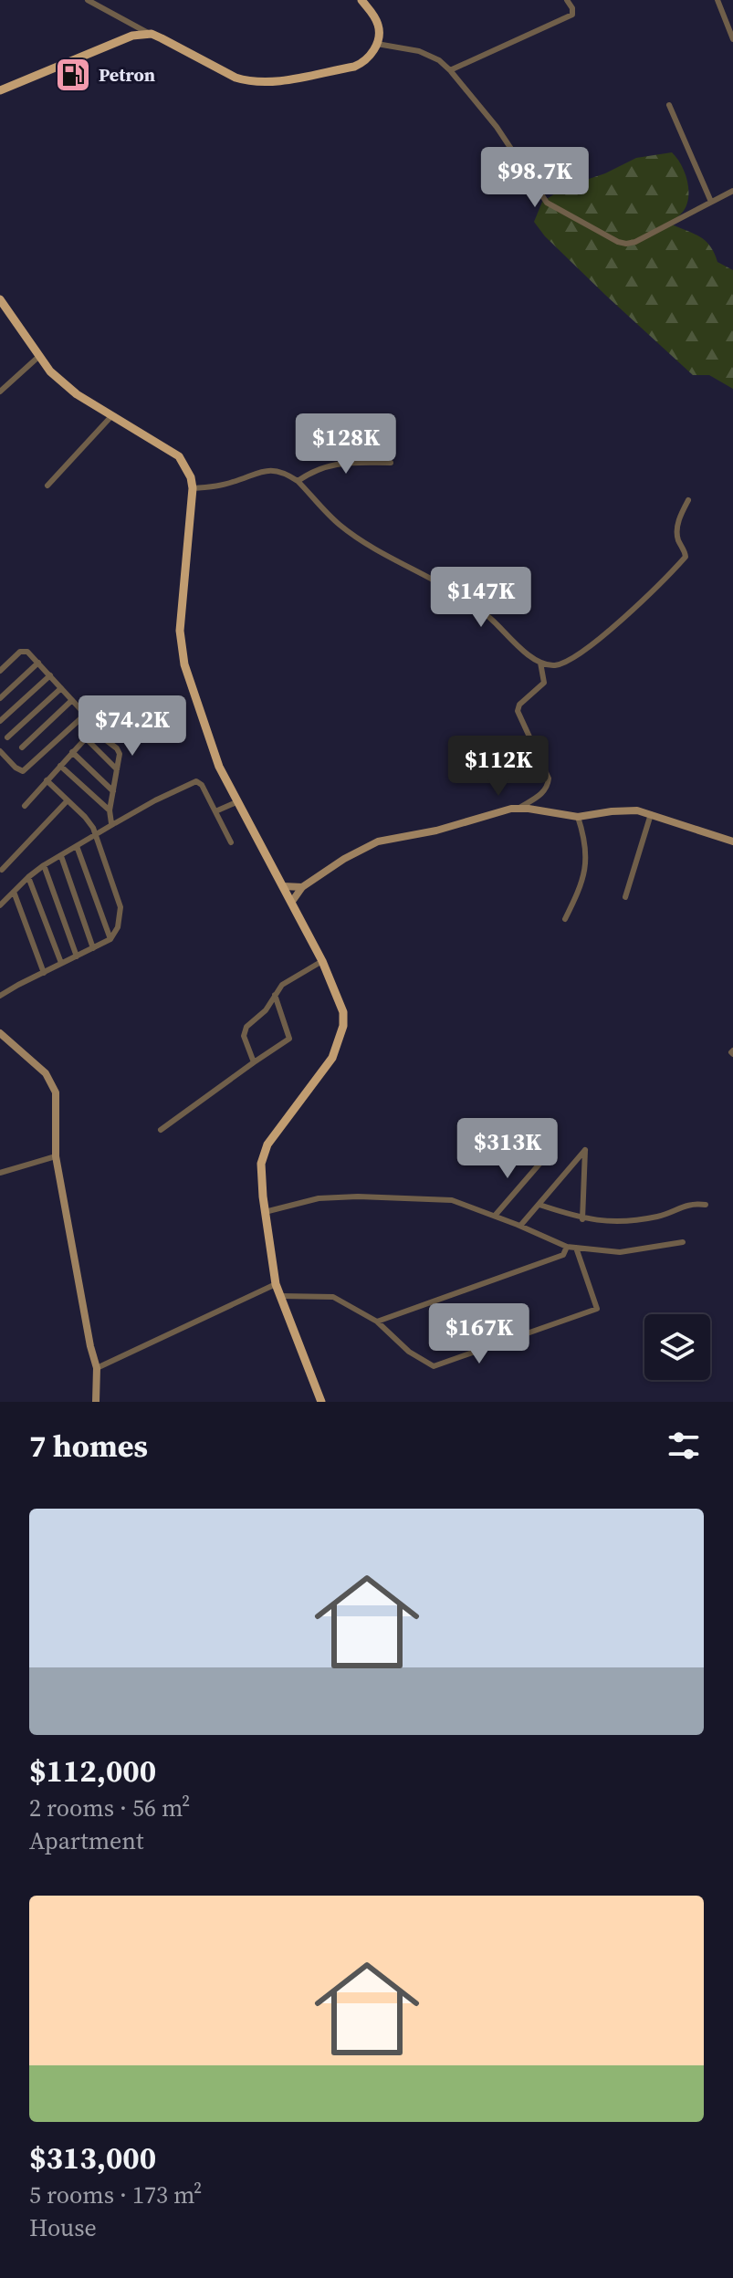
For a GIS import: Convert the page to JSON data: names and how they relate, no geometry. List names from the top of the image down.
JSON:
{
  "places": {
    "fuel station": ["Petron"]
  },
  "page": {
    "price": [
      "$98.7K",
      "$128K",
      "$147K",
      "$74.2K",
      "$112K",
      "$313K",
      "$167K"
    ],
    "heading": "7 homes",
    "list": [
      {
        "name": "$112,000",
        "note": "2 rooms · 56 m² · Apartment"
      },
      {
        "name": "$313,000",
        "note": "5 rooms · 173 m² · House"
      }
    ]
  }
}
